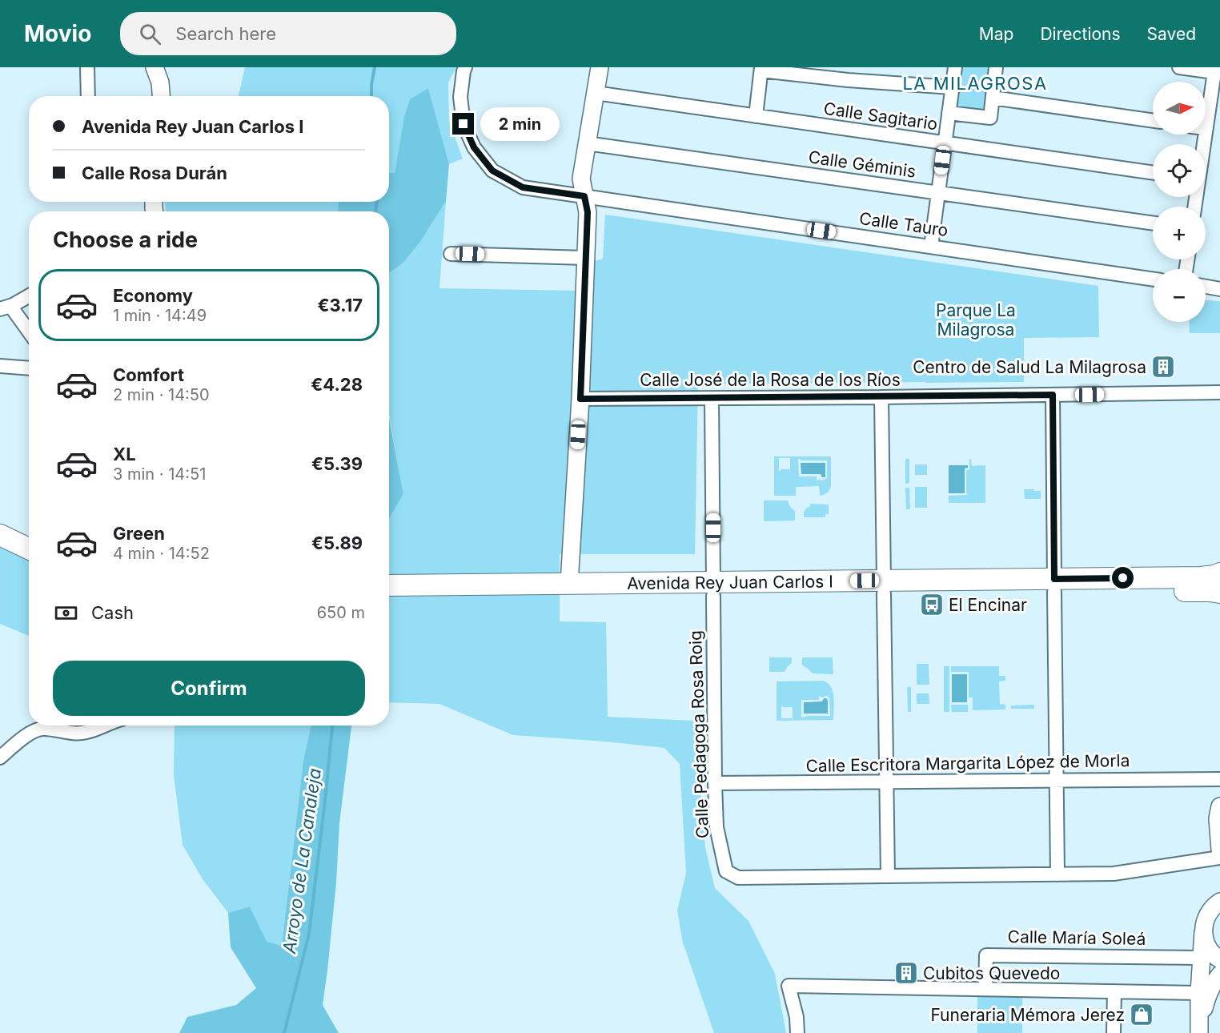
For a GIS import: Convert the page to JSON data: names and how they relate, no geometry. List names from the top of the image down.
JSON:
{
  "streets": {
    "main road": ["Avenida Rey Juan Carlos I"],
    "street": [
      "Calle Sagitario",
      "Calle Géminis",
      "Calle Tauro",
      "Calle José de la Rosa de los Ríos",
      "Calle Pedagoga Rosa Roig",
      "Calle Escritora Margarita López de Morla",
      "Calle María Soleá"
    ]
  },
  "crossings": [
    ["Calle José de la Rosa de los Ríos", "Calle Pedagoga Rosa Roig"],
    ["Avenida Rey Juan Carlos I", "Calle Pedagoga Rosa Roig"],
    ["Calle Pedagoga Rosa Roig", "Calle Escritora Margarita López de Morla"]
  ],
  "districts": ["LA MILAGROSA"],
  "water": ["Arroyo de La Canaleja"],
  "parks": ["Parque La Milagrosa"],
  "places": {
    "building": ["Centro de Salud La Milagrosa", "Cubitos Quevedo"],
    "bus stop": ["El Encinar"],
    "shop": ["Funeraria Mémora Jerez"]
  },
  "north": "right",
  "page": {
    "header": "Movio",
    "search": "Search here",
    "nav": ["Map", "Directions", "Saved"],
    "map_buttons": ["+", "−"],
    "banner": ["Avenida Rey Juan Carlos I", "Calle Rosa Durán"],
    "bubble": "2 min",
    "heading": "Choose a ride",
    "list": [
      {
        "name": "Economy",
        "note": "1 min · 14:49",
        "value": "€3.17"
      },
      {
        "name": "Comfort",
        "note": "2 min · 14:50",
        "value": "€4.28"
      },
      {
        "name": "XL",
        "note": "3 min · 14:51",
        "value": "€5.39"
      },
      {
        "name": "Green",
        "note": "4 min · 14:52",
        "value": "€5.89"
      }
    ],
    "pay": ["Cash", "650 m"],
    "buttons": "Confirm"
  }
}
